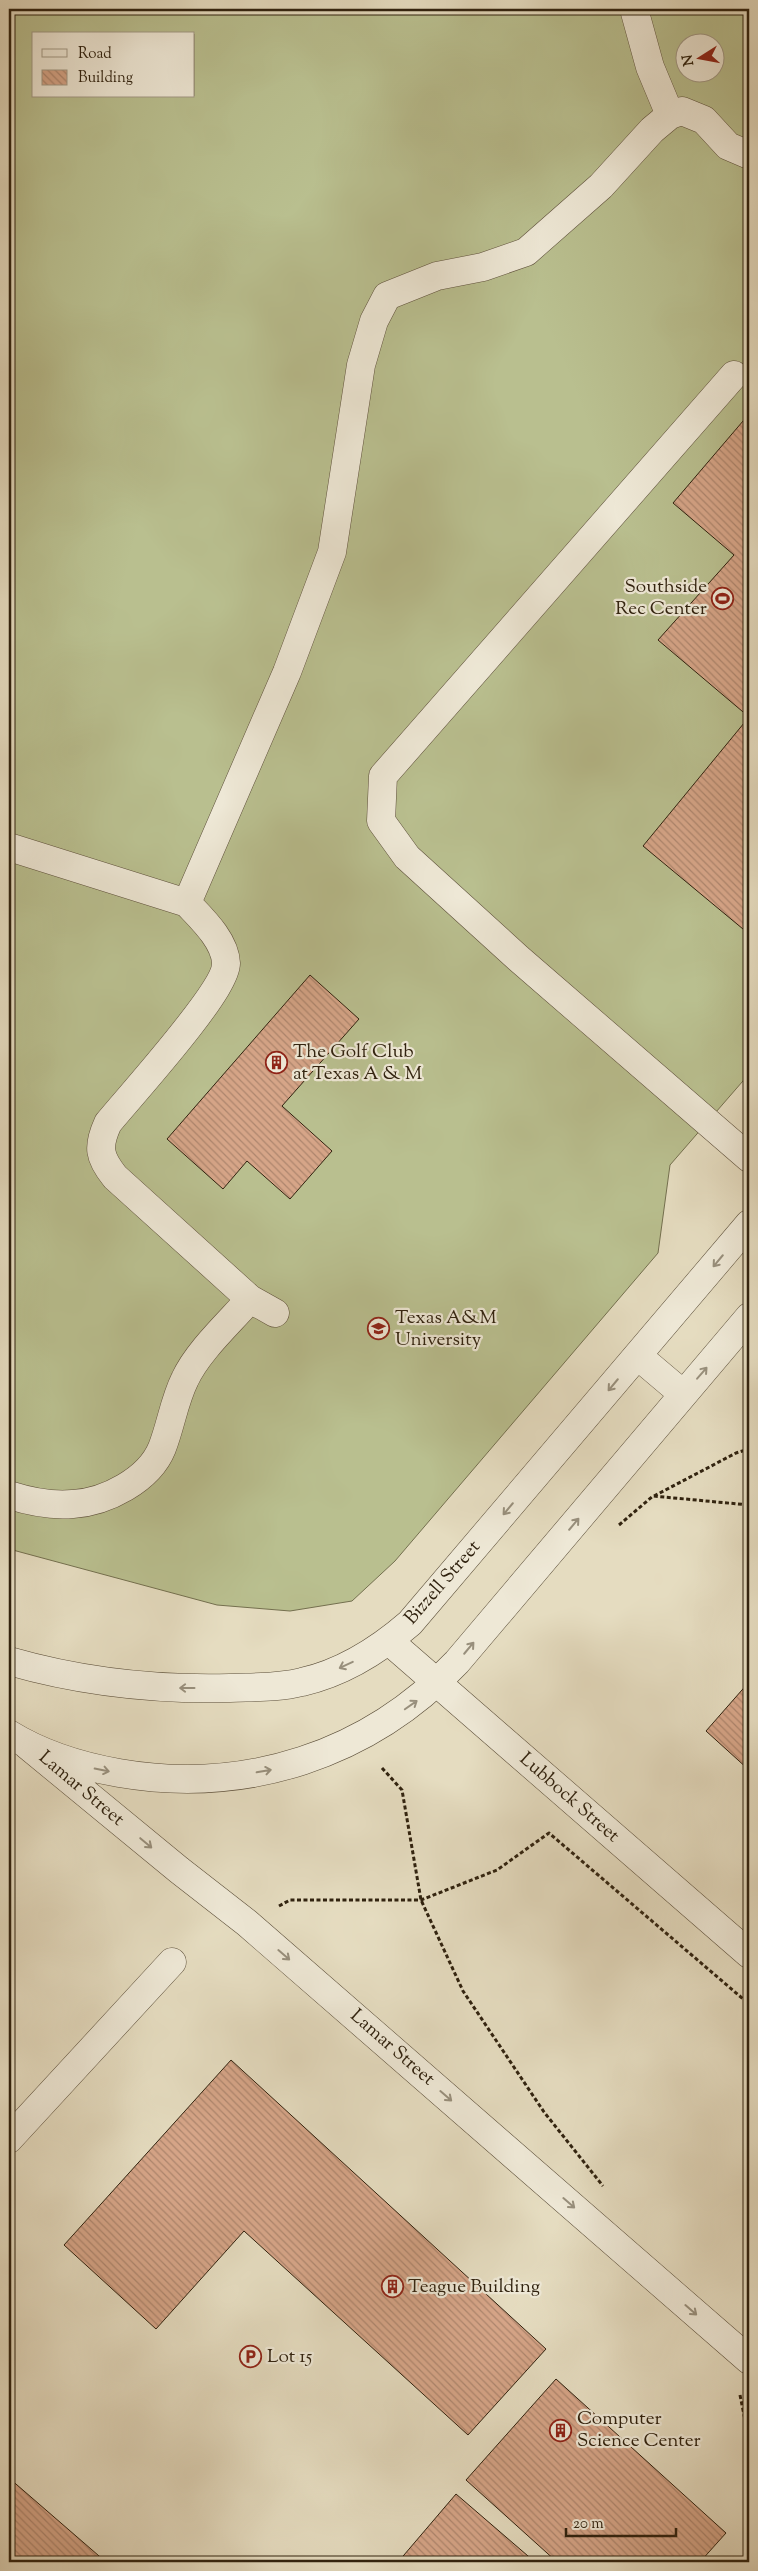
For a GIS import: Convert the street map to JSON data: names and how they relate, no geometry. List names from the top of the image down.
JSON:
{
  "streets": {
    "street": ["Bizzell Street", "Lamar Street", "Lubbock Street"]
  },
  "crossings": [
    ["Bizzell Street", "Lubbock Street"]
  ],
  "one_way": ["Lamar Street"],
  "places": {
    "sports": ["Southside Rec Center"],
    "building": ["The Golf Club at Texas A & M", "Teague Building", "Computer Science Center"],
    "school or university": ["Texas A&M University"],
    "parking": ["Lot 15"]
  },
  "legend": ["Road", "Building"],
  "scale_bar": "20 m",
  "north": "left"
}
